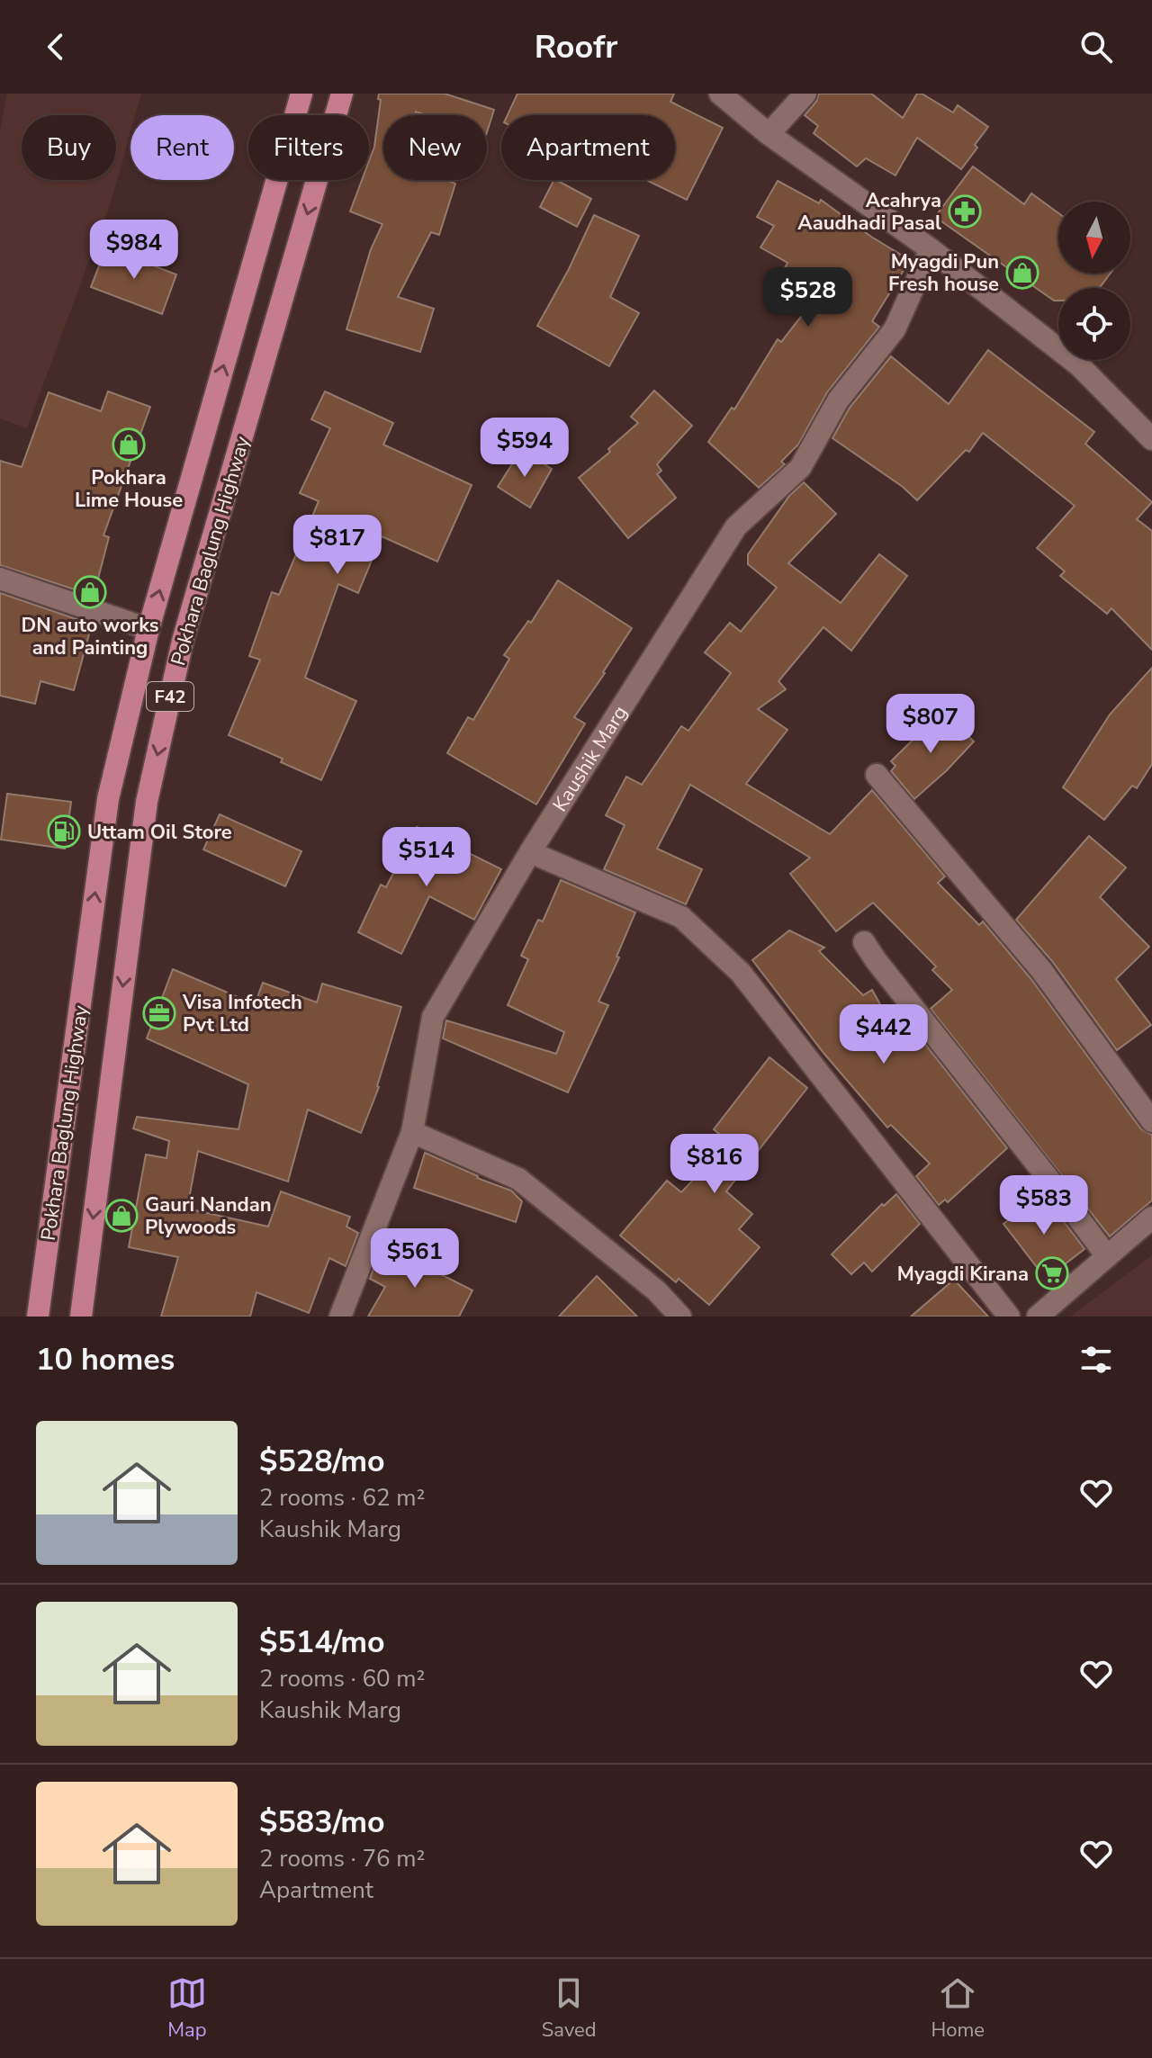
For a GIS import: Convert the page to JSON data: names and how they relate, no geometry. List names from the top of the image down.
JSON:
{
  "streets": {
    "highway": ["Pokhara Baglung Highway", "F42"],
    "street": ["Kaushik Marg"]
  },
  "places": {
    "pharmacy": ["Acahrya Aaudhadi Pasal"],
    "shop": [
      "Myagdi Pun Fresh house",
      "Pokhara Lime House",
      "DN auto works and Painting",
      "Gauri Nandan Plywoods"
    ],
    "fuel station": ["Uttam Oil Store"],
    "office": ["Visa Infotech Pvt Ltd"],
    "supermarket": ["Myagdi Kirana"]
  },
  "north": "bottom",
  "page": {
    "header": "Roofr",
    "chip": [
      "Buy",
      "Rent",
      "Filters",
      "New",
      "Apartment"
    ],
    "price": [
      "$984",
      "$528",
      "$594",
      "$817",
      "$807",
      "$514",
      "$442",
      "$816",
      "$583",
      "$561"
    ],
    "heading": "10 homes",
    "list": [
      {
        "name": "$528/mo",
        "note": "2 rooms · 62 m² · Kaushik Marg"
      },
      {
        "name": "$514/mo",
        "note": "2 rooms · 60 m² · Kaushik Marg"
      },
      {
        "name": "$583/mo",
        "note": "2 rooms · 76 m² · Apartment"
      }
    ],
    "tabs": ["Map", "Saved", "Home"]
  }
}
